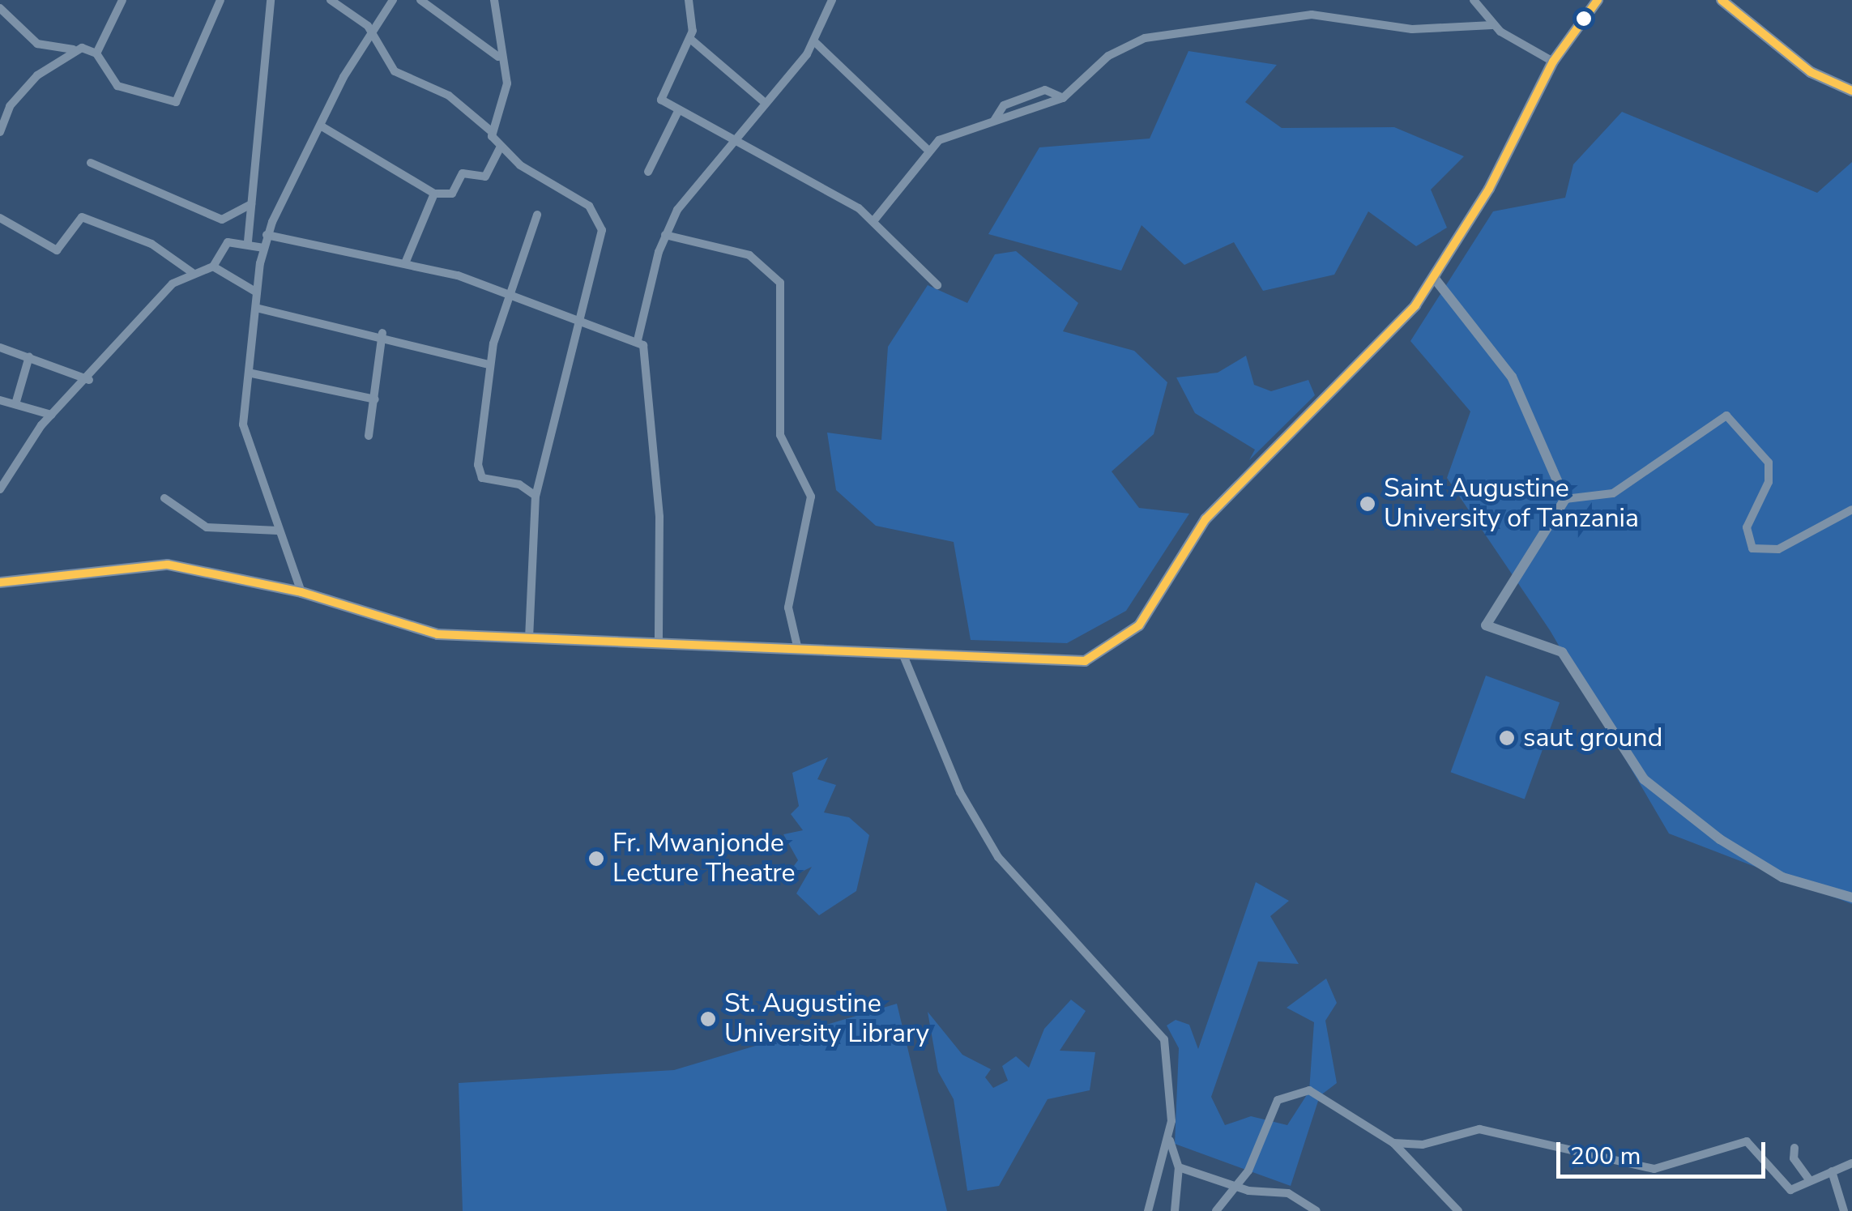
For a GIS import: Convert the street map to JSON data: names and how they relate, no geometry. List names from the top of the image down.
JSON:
{
  "places": [
    "Saint Augustine University of Tanzania",
    "saut ground",
    "Fr. Mwanjonde Lecture Theatre",
    "St. Augustine University Library"
  ],
  "scale_bar": "200 m"
}
